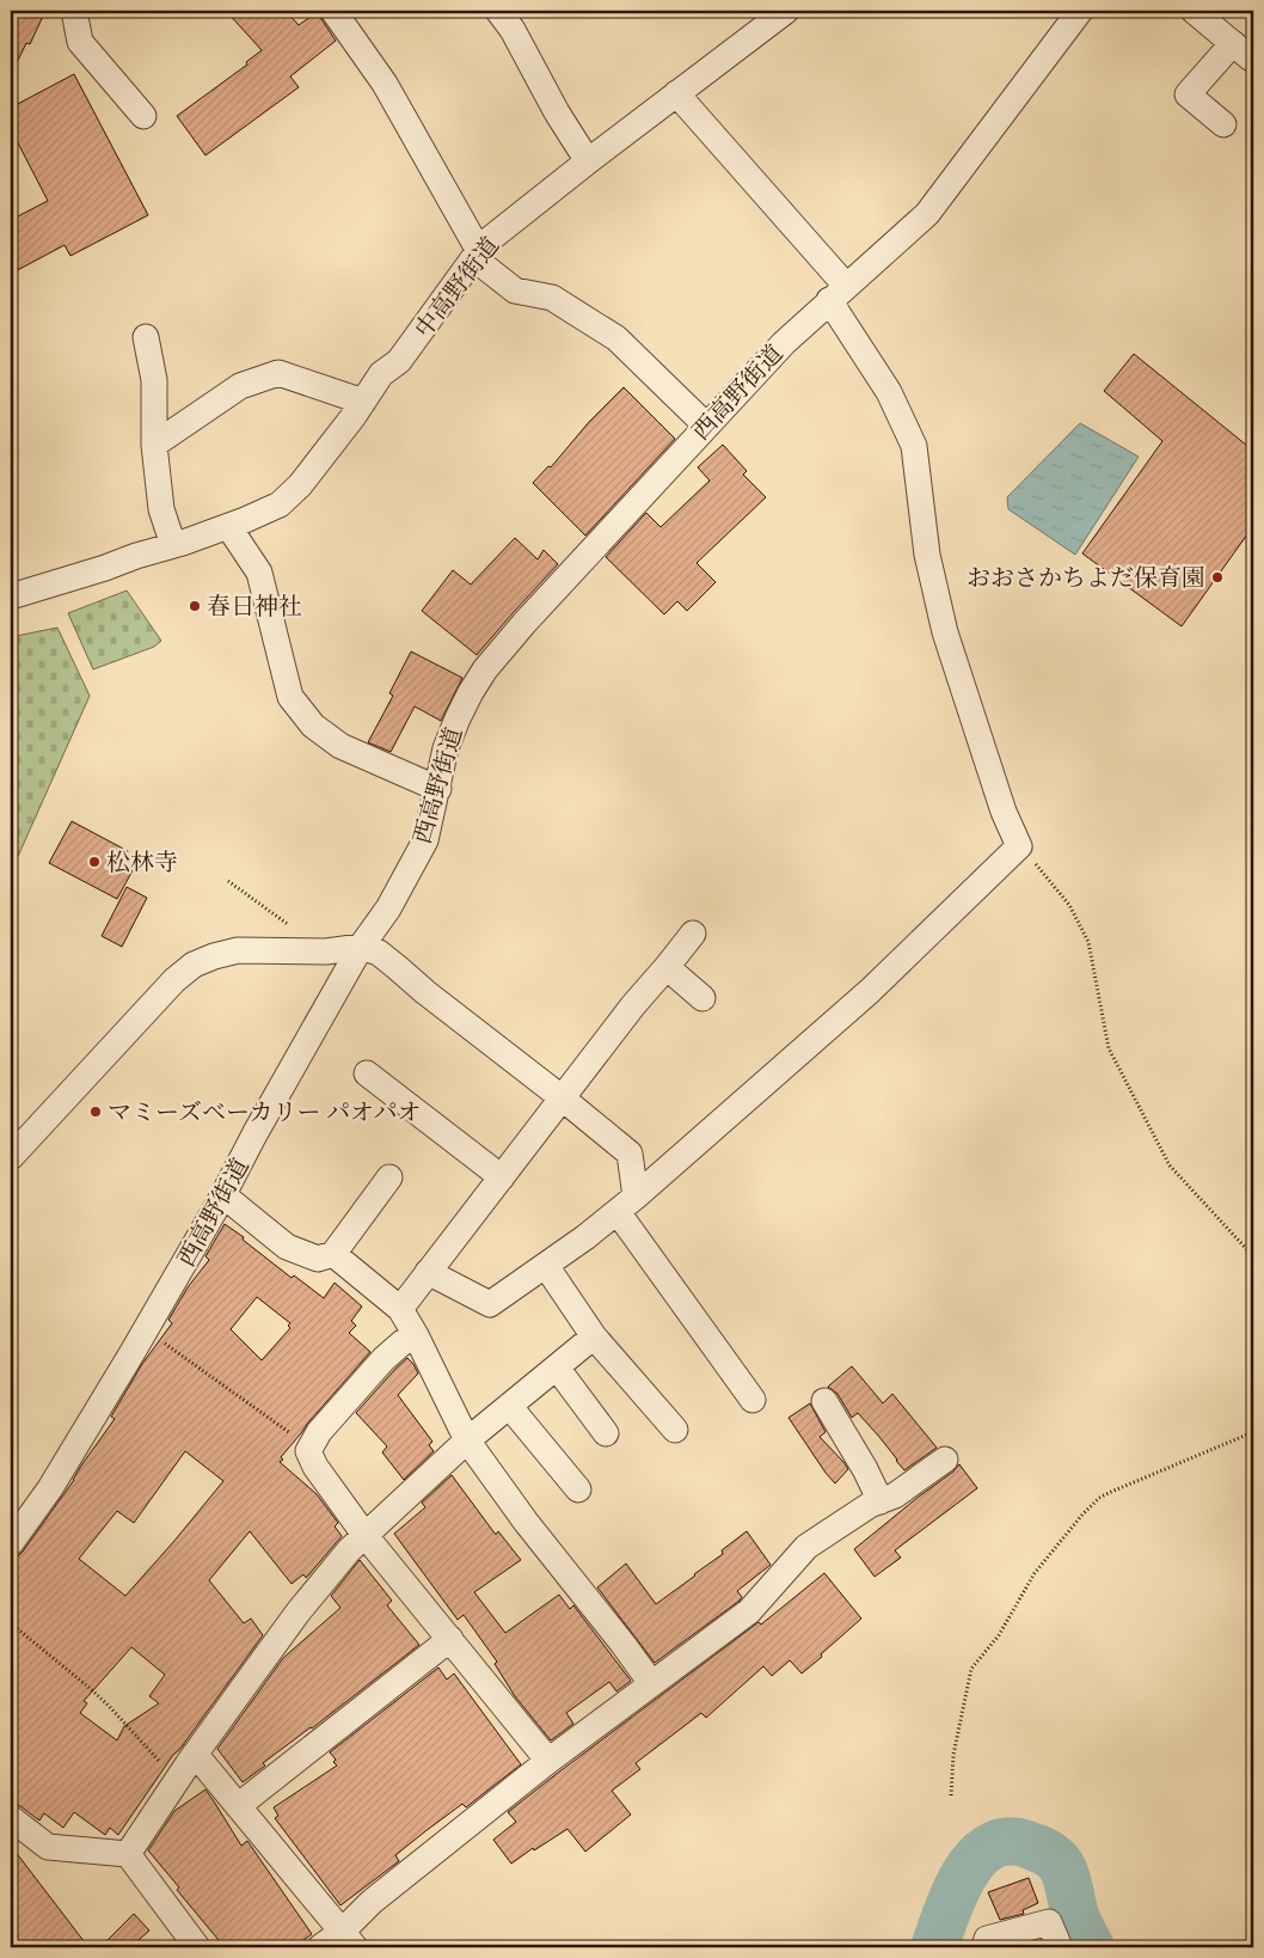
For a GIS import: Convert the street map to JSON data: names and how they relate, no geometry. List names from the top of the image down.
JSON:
{
  "streets": {
    "street": ["中高野街道", "西高野街道"]
  },
  "places": [
    "おおさかちよだ保育園",
    "春日神社",
    "松林寺",
    "マミーズベーカリー パオパオ"
  ]
}
